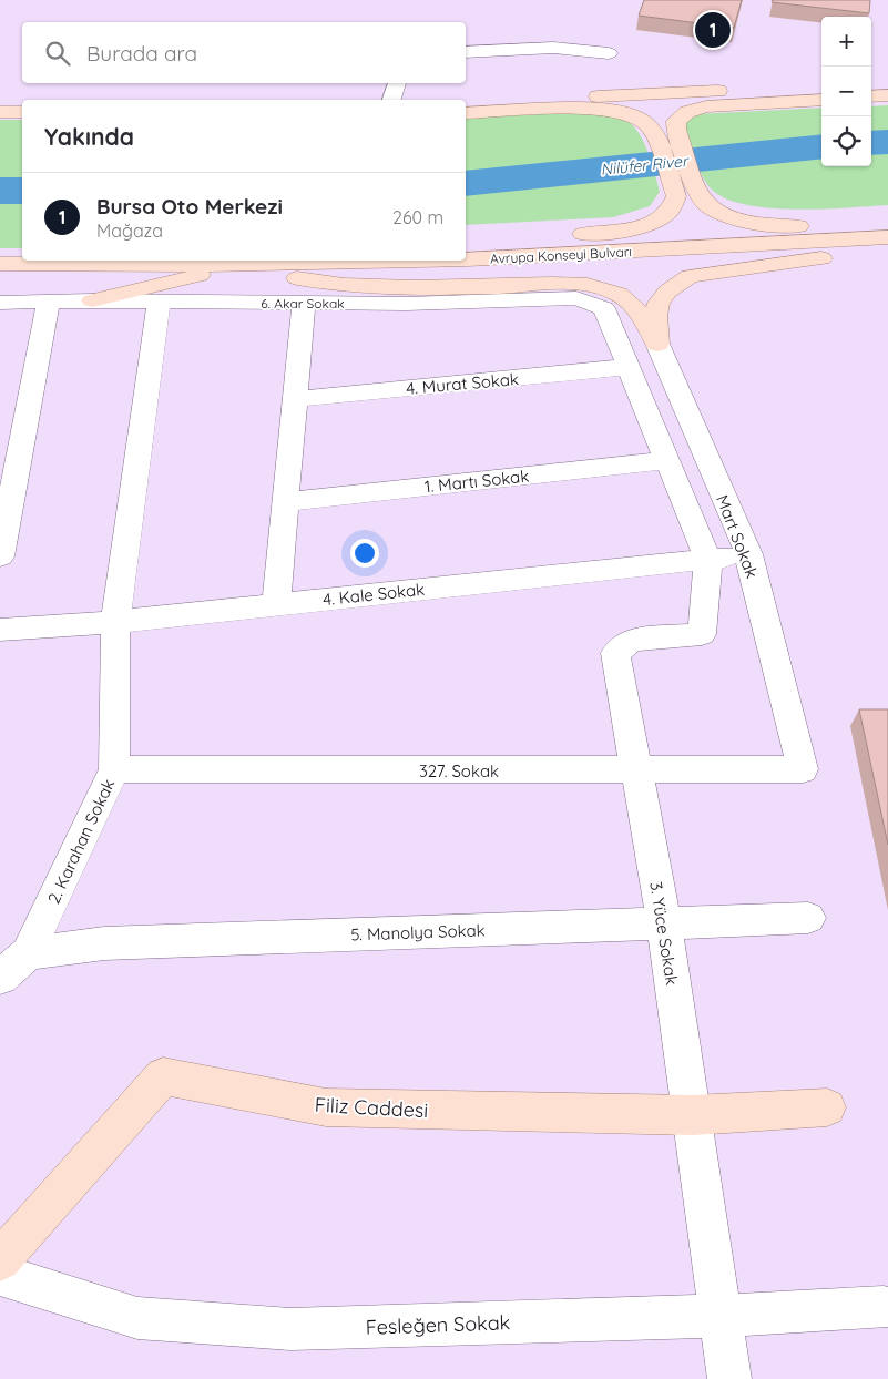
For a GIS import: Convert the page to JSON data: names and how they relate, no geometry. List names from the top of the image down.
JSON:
{
  "streets": {
    "main road": ["Avrupa Konseyi Bulvarı", "Filiz Caddesi"],
    "street": [
      "6. Akar Sokak",
      "4. Murat Sokak",
      "1. Martı Sokak",
      "Mart Sokak",
      "4. Kale Sokak",
      "327. Sokak",
      "2. Karahan Sokak",
      "5. Manolya Sokak",
      "3. Yüce Sokak",
      "Fesleğen Sokak"
    ]
  },
  "crossings": [
    ["6. Akar Sokak", "Mart Sokak"],
    ["6. Akar Sokak", "2. Karahan Sokak"],
    ["4. Murat Sokak", "Mart Sokak"],
    ["1. Martı Sokak", "Mart Sokak"],
    ["Mart Sokak", "4. Kale Sokak"],
    ["Mart Sokak", "327. Sokak"],
    ["Mart Sokak", "3. Yüce Sokak"],
    ["4. Kale Sokak", "2. Karahan Sokak"],
    ["4. Kale Sokak", "3. Yüce Sokak"],
    ["327. Sokak", "2. Karahan Sokak"],
    ["327. Sokak", "3. Yüce Sokak"],
    ["2. Karahan Sokak", "5. Manolya Sokak"],
    ["5. Manolya Sokak", "3. Yüce Sokak"],
    ["3. Yüce Sokak", "Filiz Caddesi"],
    ["3. Yüce Sokak", "Fesleğen Sokak"]
  ],
  "water": ["Nilüfer River"],
  "page": {
    "pins": "1",
    "map_buttons": ["+", "−"],
    "search": "Burada ara",
    "heading": "Yakında",
    "list": [
      {
        "mark": "1",
        "name": "Bursa Oto Merkezi",
        "note": "Mağaza",
        "value": "260 m"
      }
    ]
  }
}
